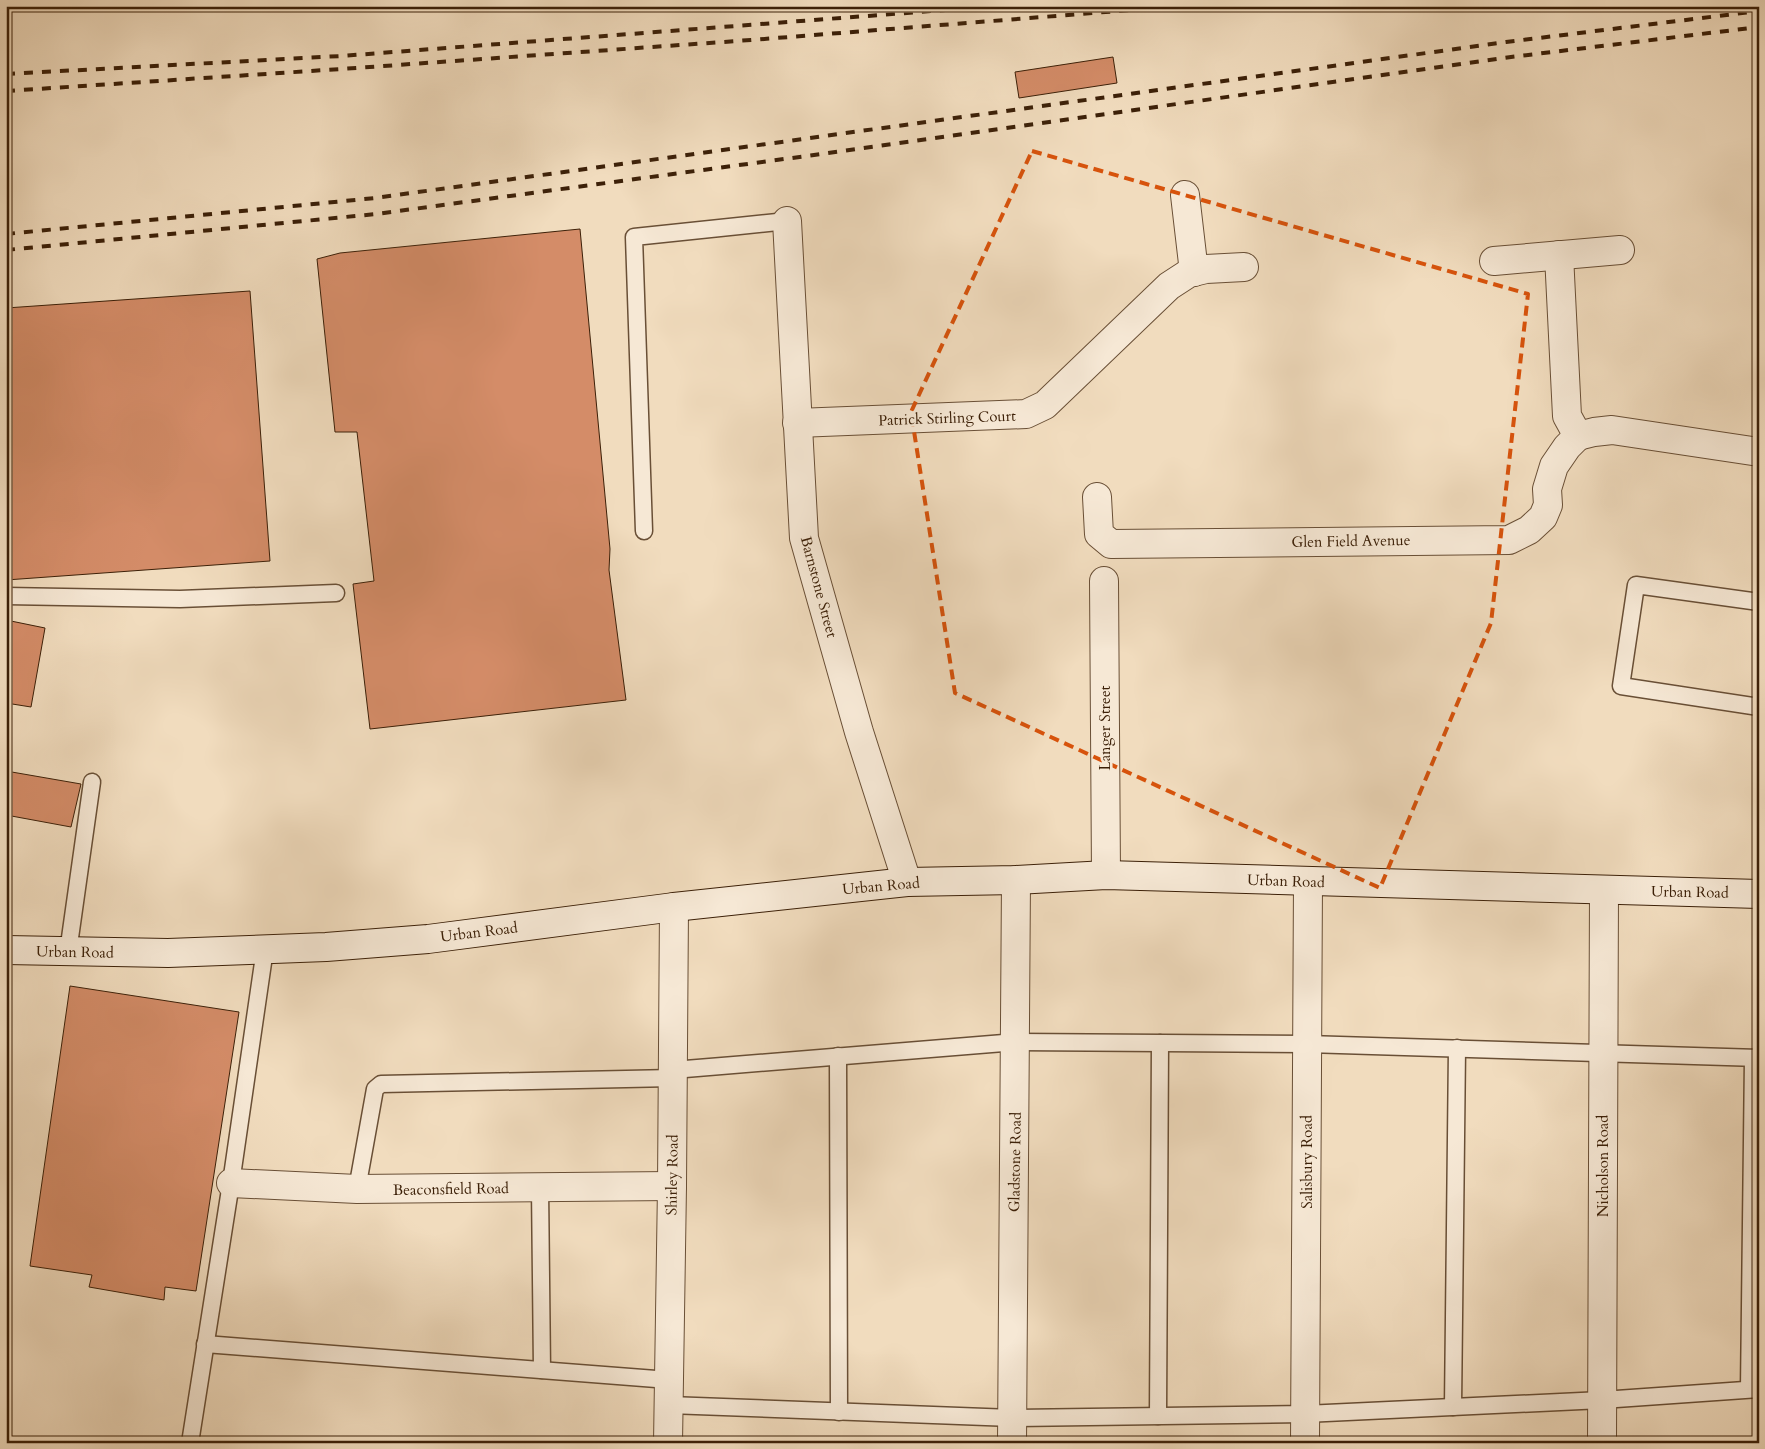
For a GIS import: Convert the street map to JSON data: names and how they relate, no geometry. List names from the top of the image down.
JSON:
{
  "streets": {
    "street": [
      "Patrick Stirling Court",
      "Glen Field Avenue",
      "Barnstone Street",
      "Langer Street",
      "Urban Road",
      "Gladstone Road",
      "Salisbury Road",
      "Nicholson Road",
      "Shirley Road",
      "Beaconsfield Road"
    ]
  },
  "crossings": [
    ["Patrick Stirling Court", "Barnstone Street"],
    ["Barnstone Street", "Urban Road"],
    ["Langer Street", "Urban Road"],
    ["Urban Road", "Gladstone Road"],
    ["Urban Road", "Salisbury Road"],
    ["Urban Road", "Nicholson Road"],
    ["Urban Road", "Shirley Road"],
    ["Shirley Road", "Beaconsfield Road"]
  ]
}
